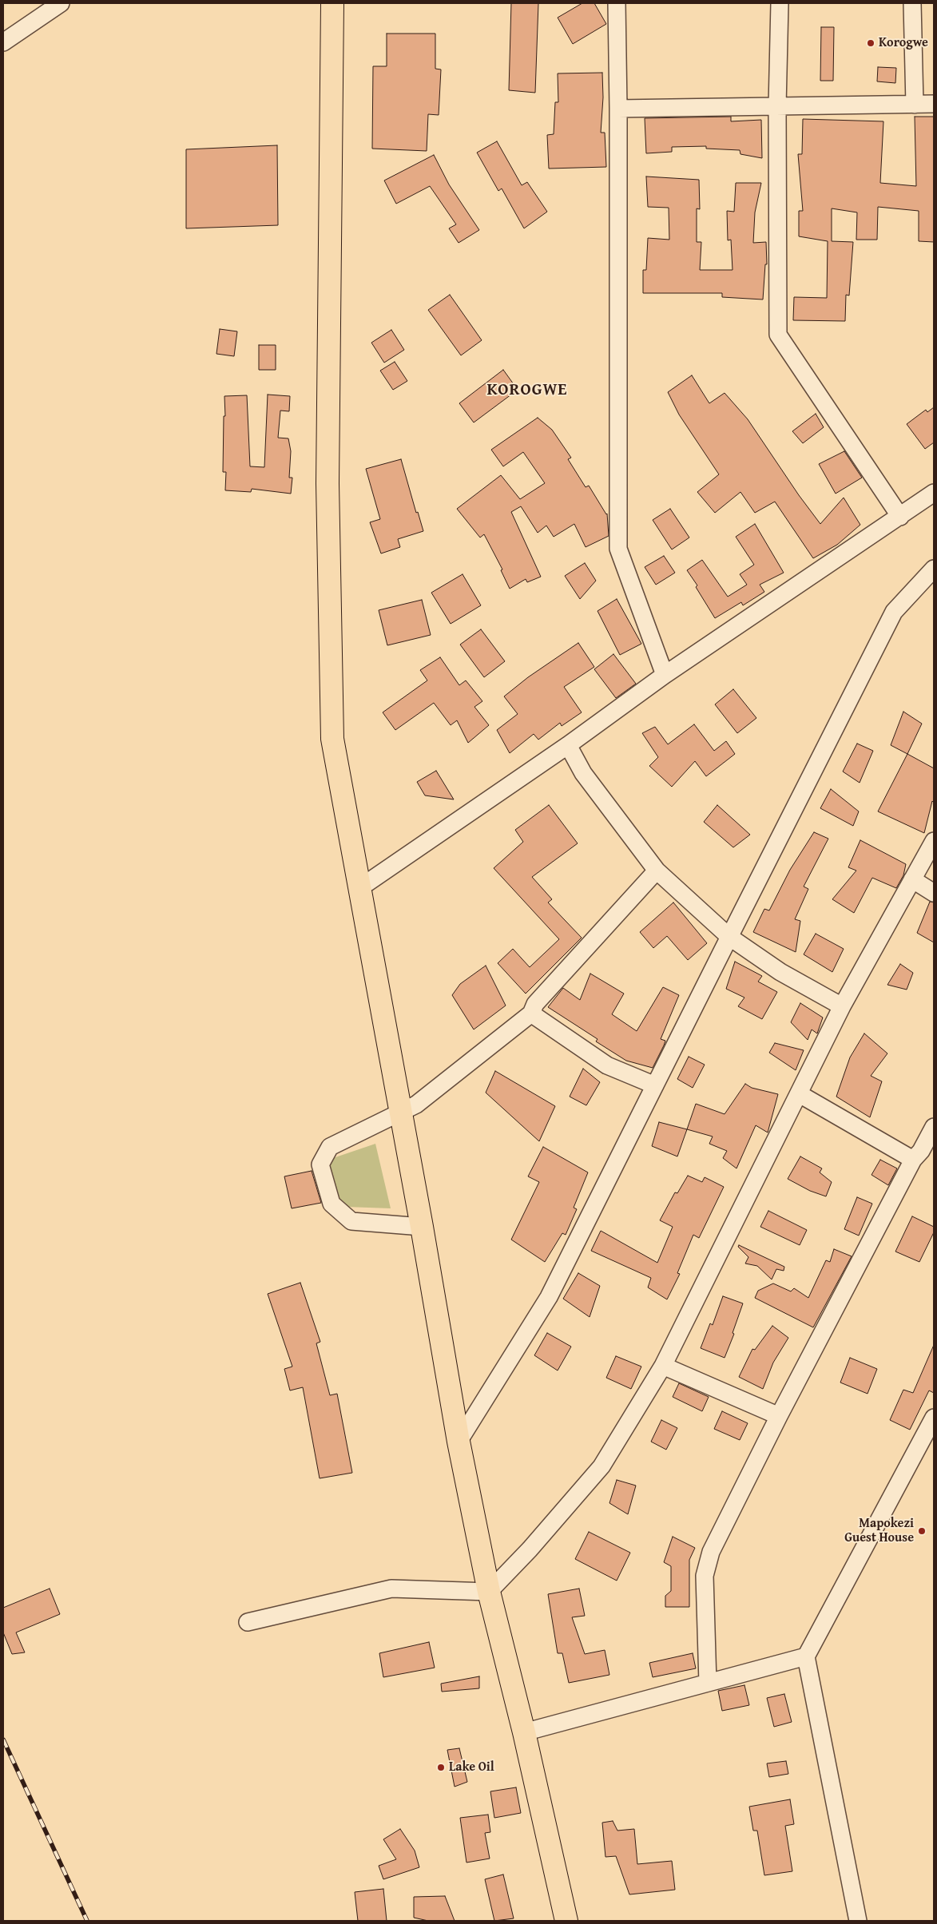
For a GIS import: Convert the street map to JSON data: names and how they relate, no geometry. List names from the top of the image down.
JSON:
{
  "districts": ["KOROGWE"],
  "places": ["Korogwe", "Mapokezi Guest House", "Lake Oil"]
}
